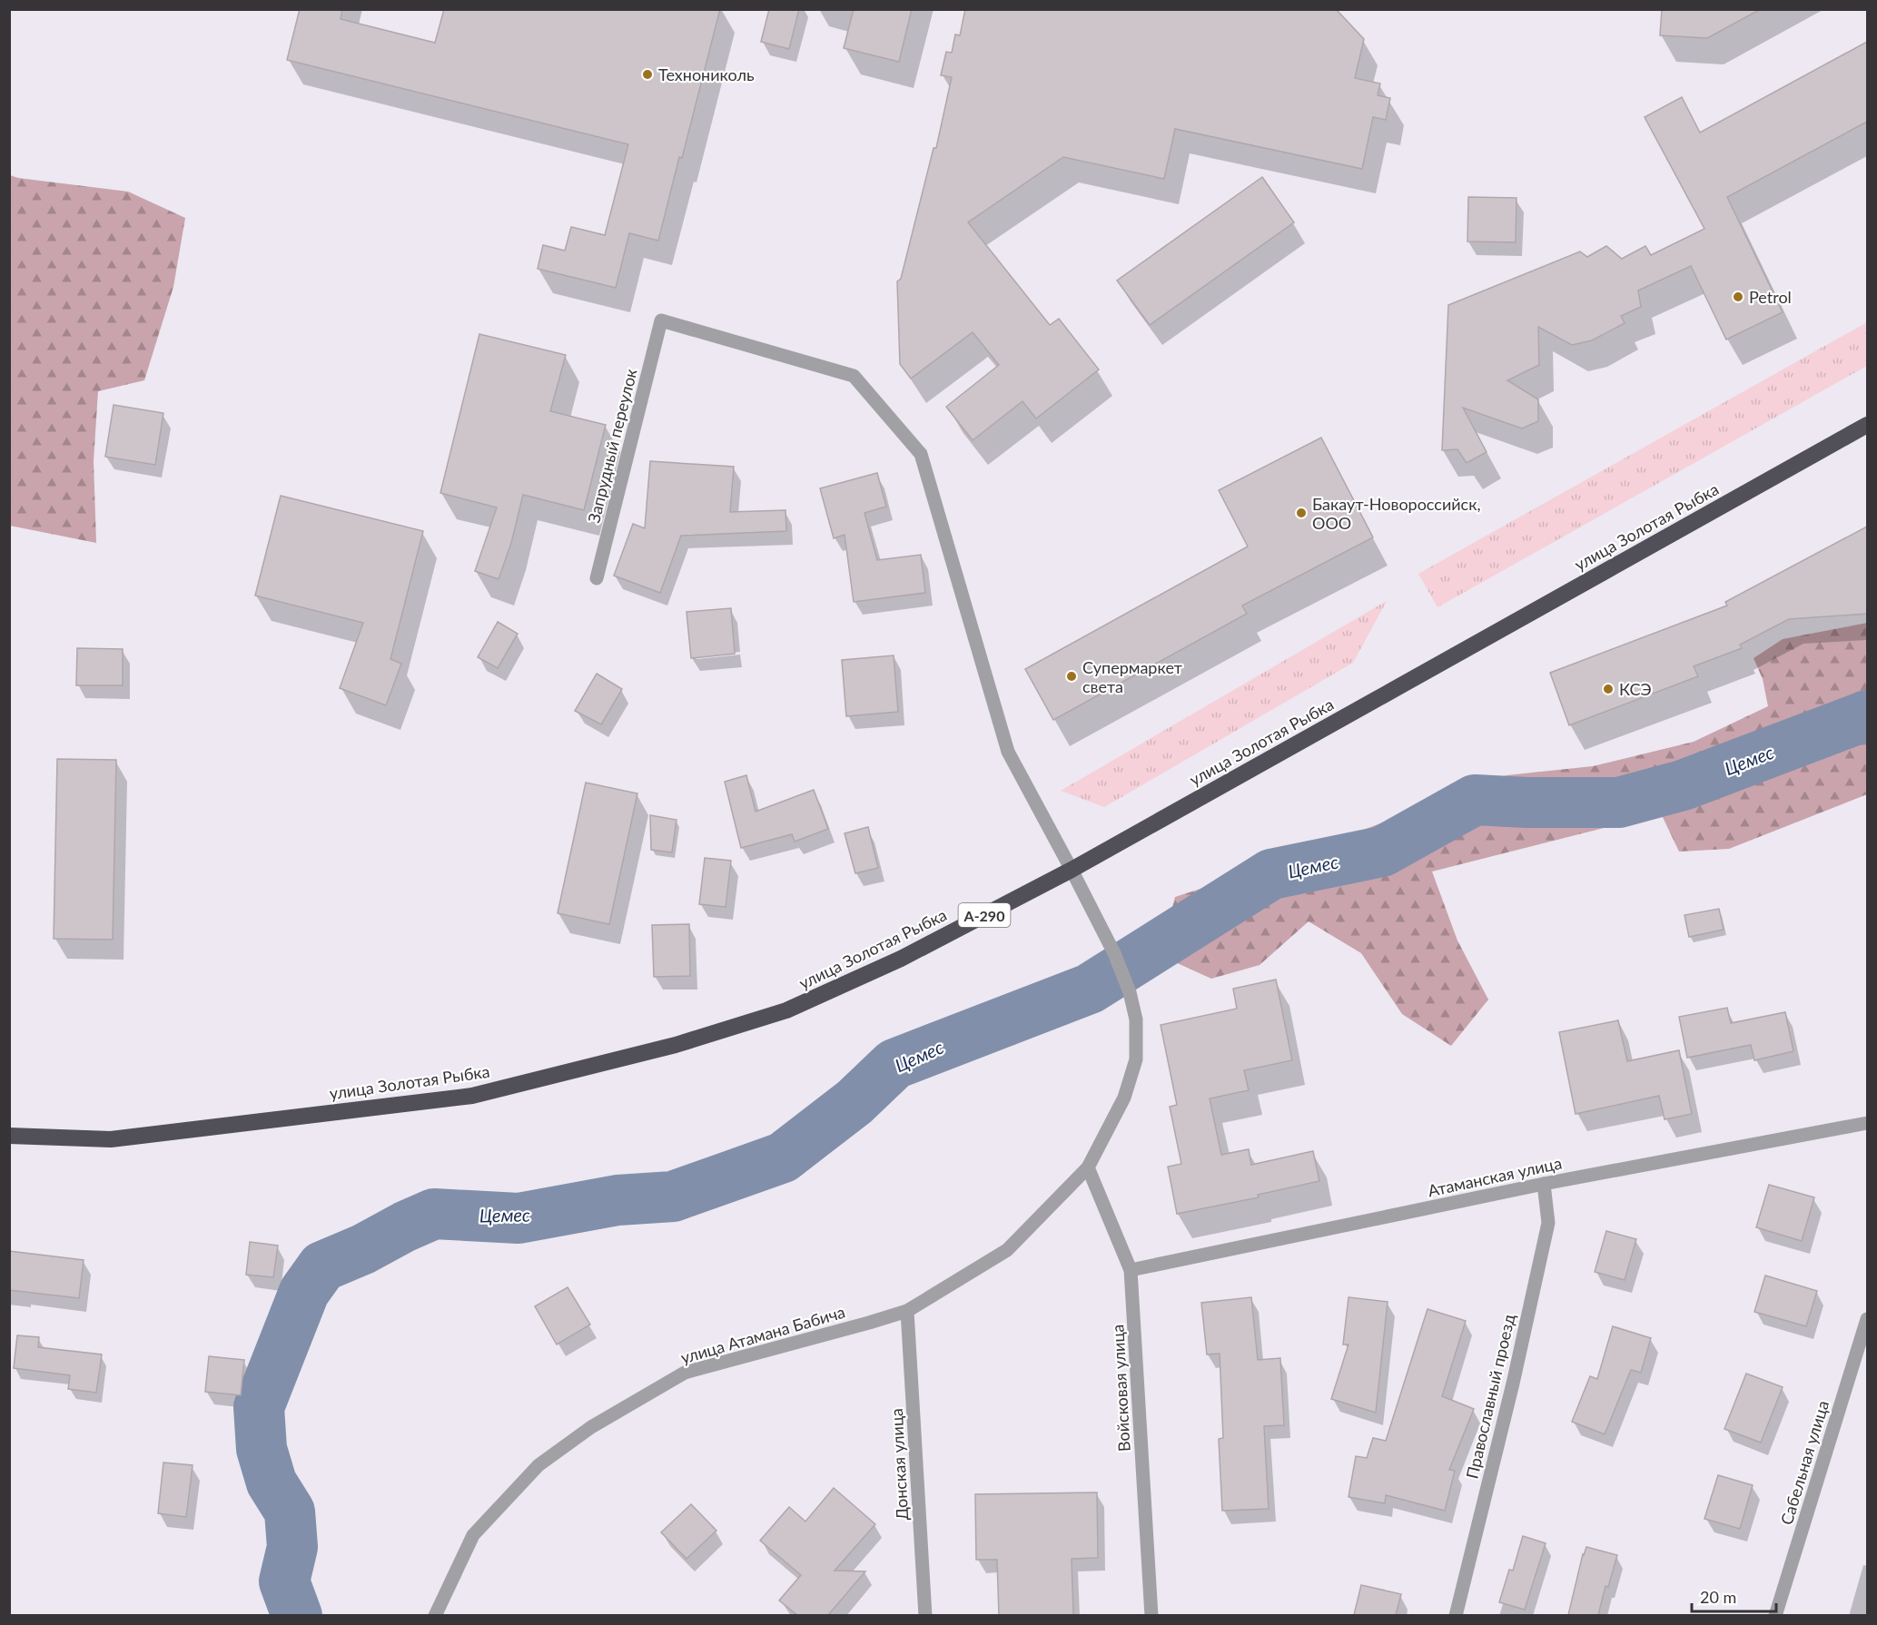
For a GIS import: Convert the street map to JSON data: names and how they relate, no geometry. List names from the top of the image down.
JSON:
{
  "streets": {
    "highway": ["улица Золотая Рыбка", "А-290"],
    "street": [
      "Запрудный переулок",
      "Атаманская улица",
      "улица Атамана Бабича",
      "Войсковая улица",
      "Православный проезд",
      "Сабельная улица",
      "Донская улица"
    ]
  },
  "crossings": [
    ["Запрудный переулок", "улица Атамана Бабича"],
    ["улица Золотая Рыбка", "улица Атамана Бабича"],
    ["Атаманская улица", "Войсковая улица"],
    ["Атаманская улица", "Православный проезд"],
    ["улица Атамана Бабича", "Войсковая улица"],
    ["улица Атамана Бабича", "Донская улица"]
  ],
  "water": ["Цемес"],
  "places": [
    "Технониколь",
    "Petrol",
    "Бакаут-Новороссийск, ООО",
    "Супермаркет света",
    "КСЭ"
  ],
  "scale_bar": "20 m"
}
